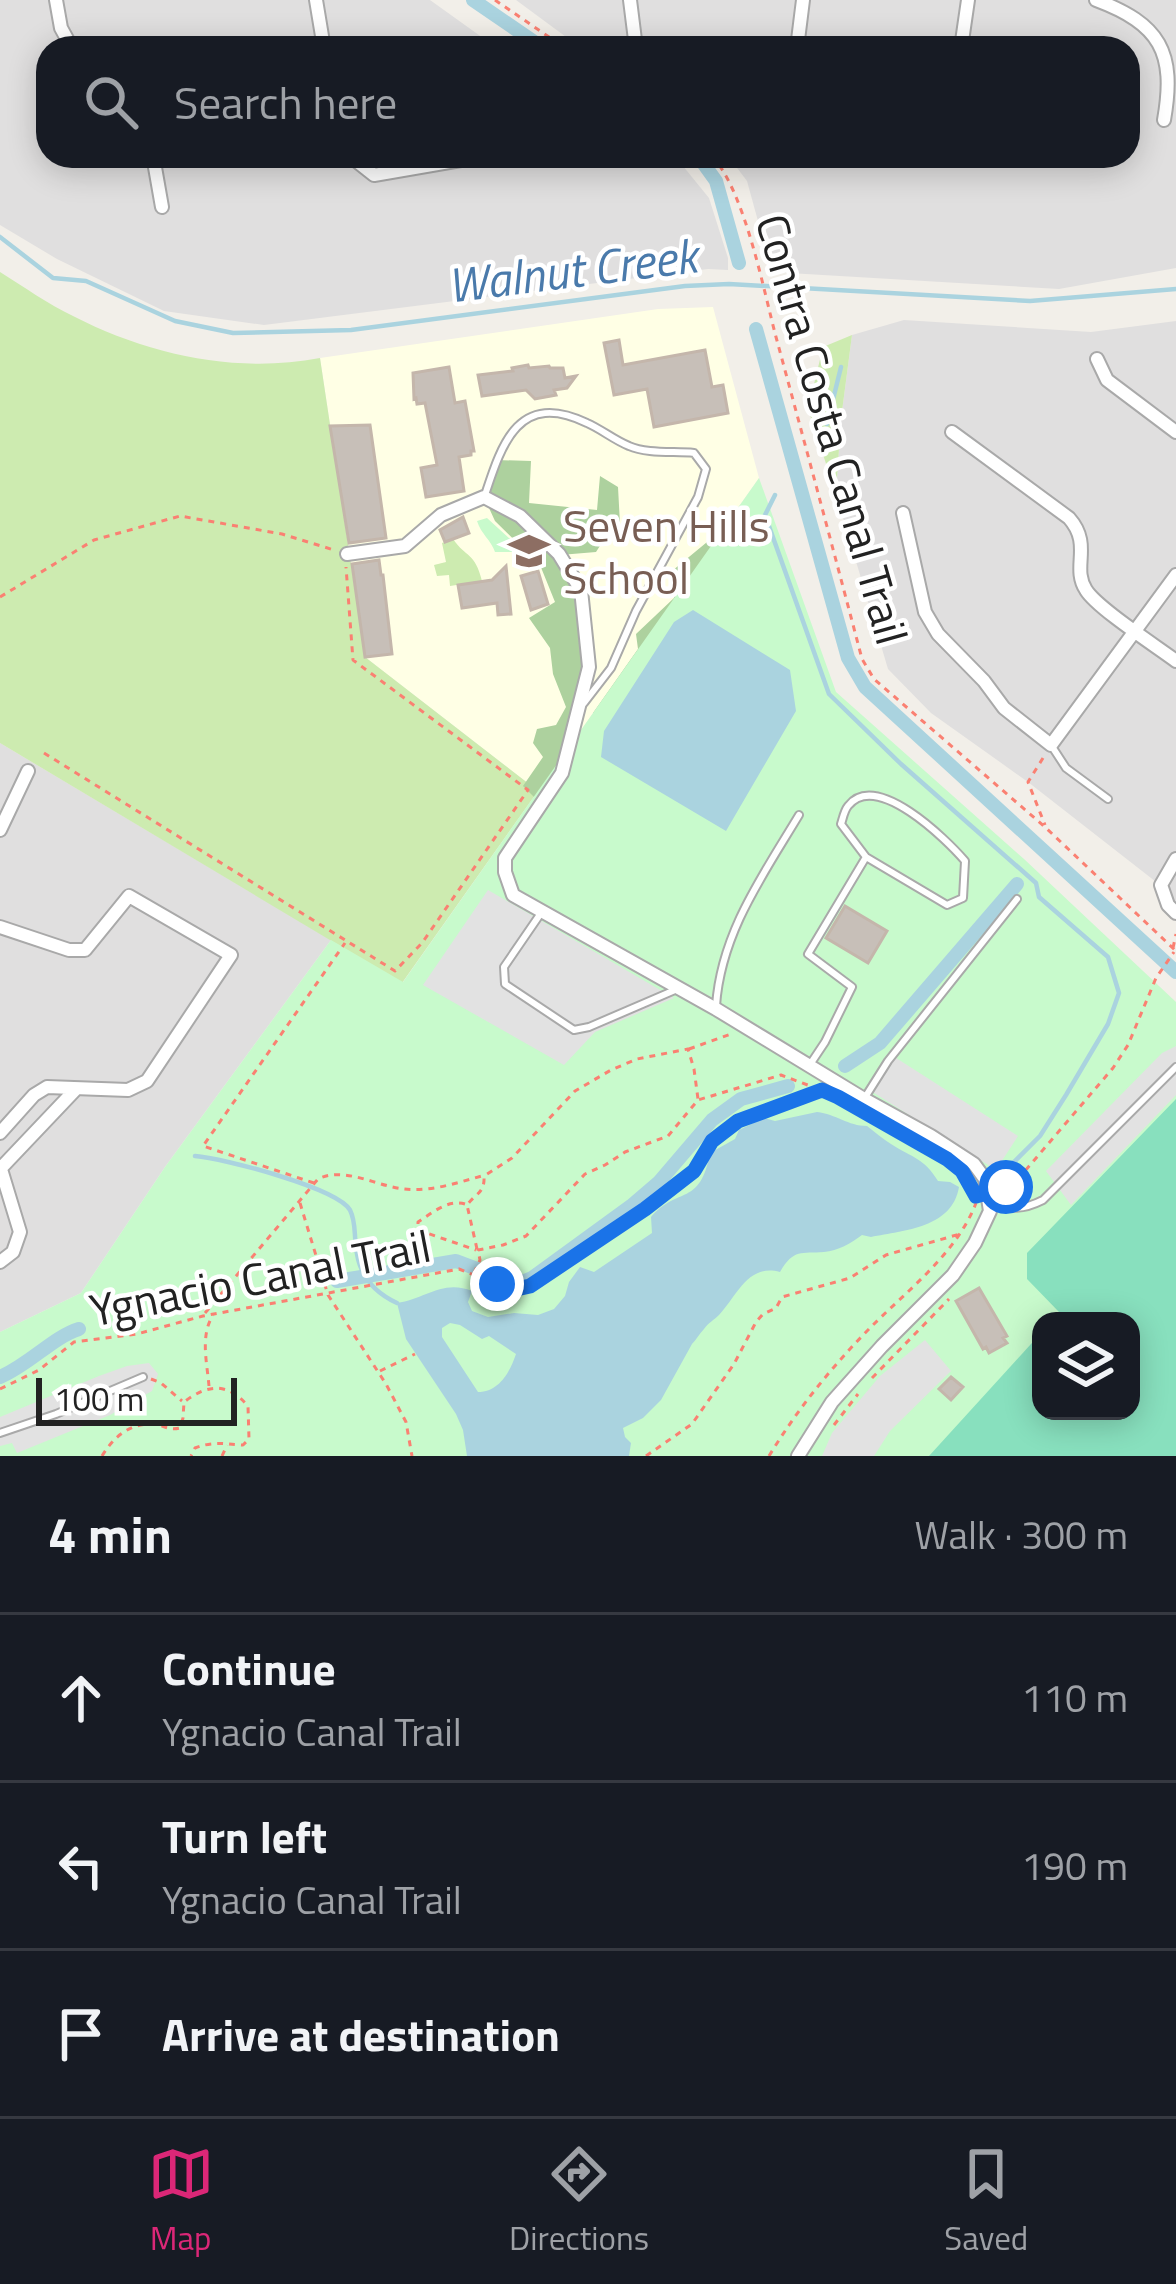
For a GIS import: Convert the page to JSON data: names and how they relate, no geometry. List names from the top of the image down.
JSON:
{
  "streets": {
    "path": ["Contra Costa Canal Trail", "Ygnacio Canal Trail"]
  },
  "water": ["Walnut Creek"],
  "places": {
    "school or university": ["Seven Hills School"]
  },
  "scale_bar": "100 m",
  "page": {
    "search": "Search here",
    "scale": "100 m",
    "heading": ["4 min", "Walk · 300 m"],
    "list": [
      ["Continue", "Ygnacio Canal Trail", "110 m"],
      ["Turn left", "Ygnacio Canal Trail", "190 m"],
      "Arrive at destination"
    ],
    "nav": ["Map", "Directions", "Saved"]
  }
}
